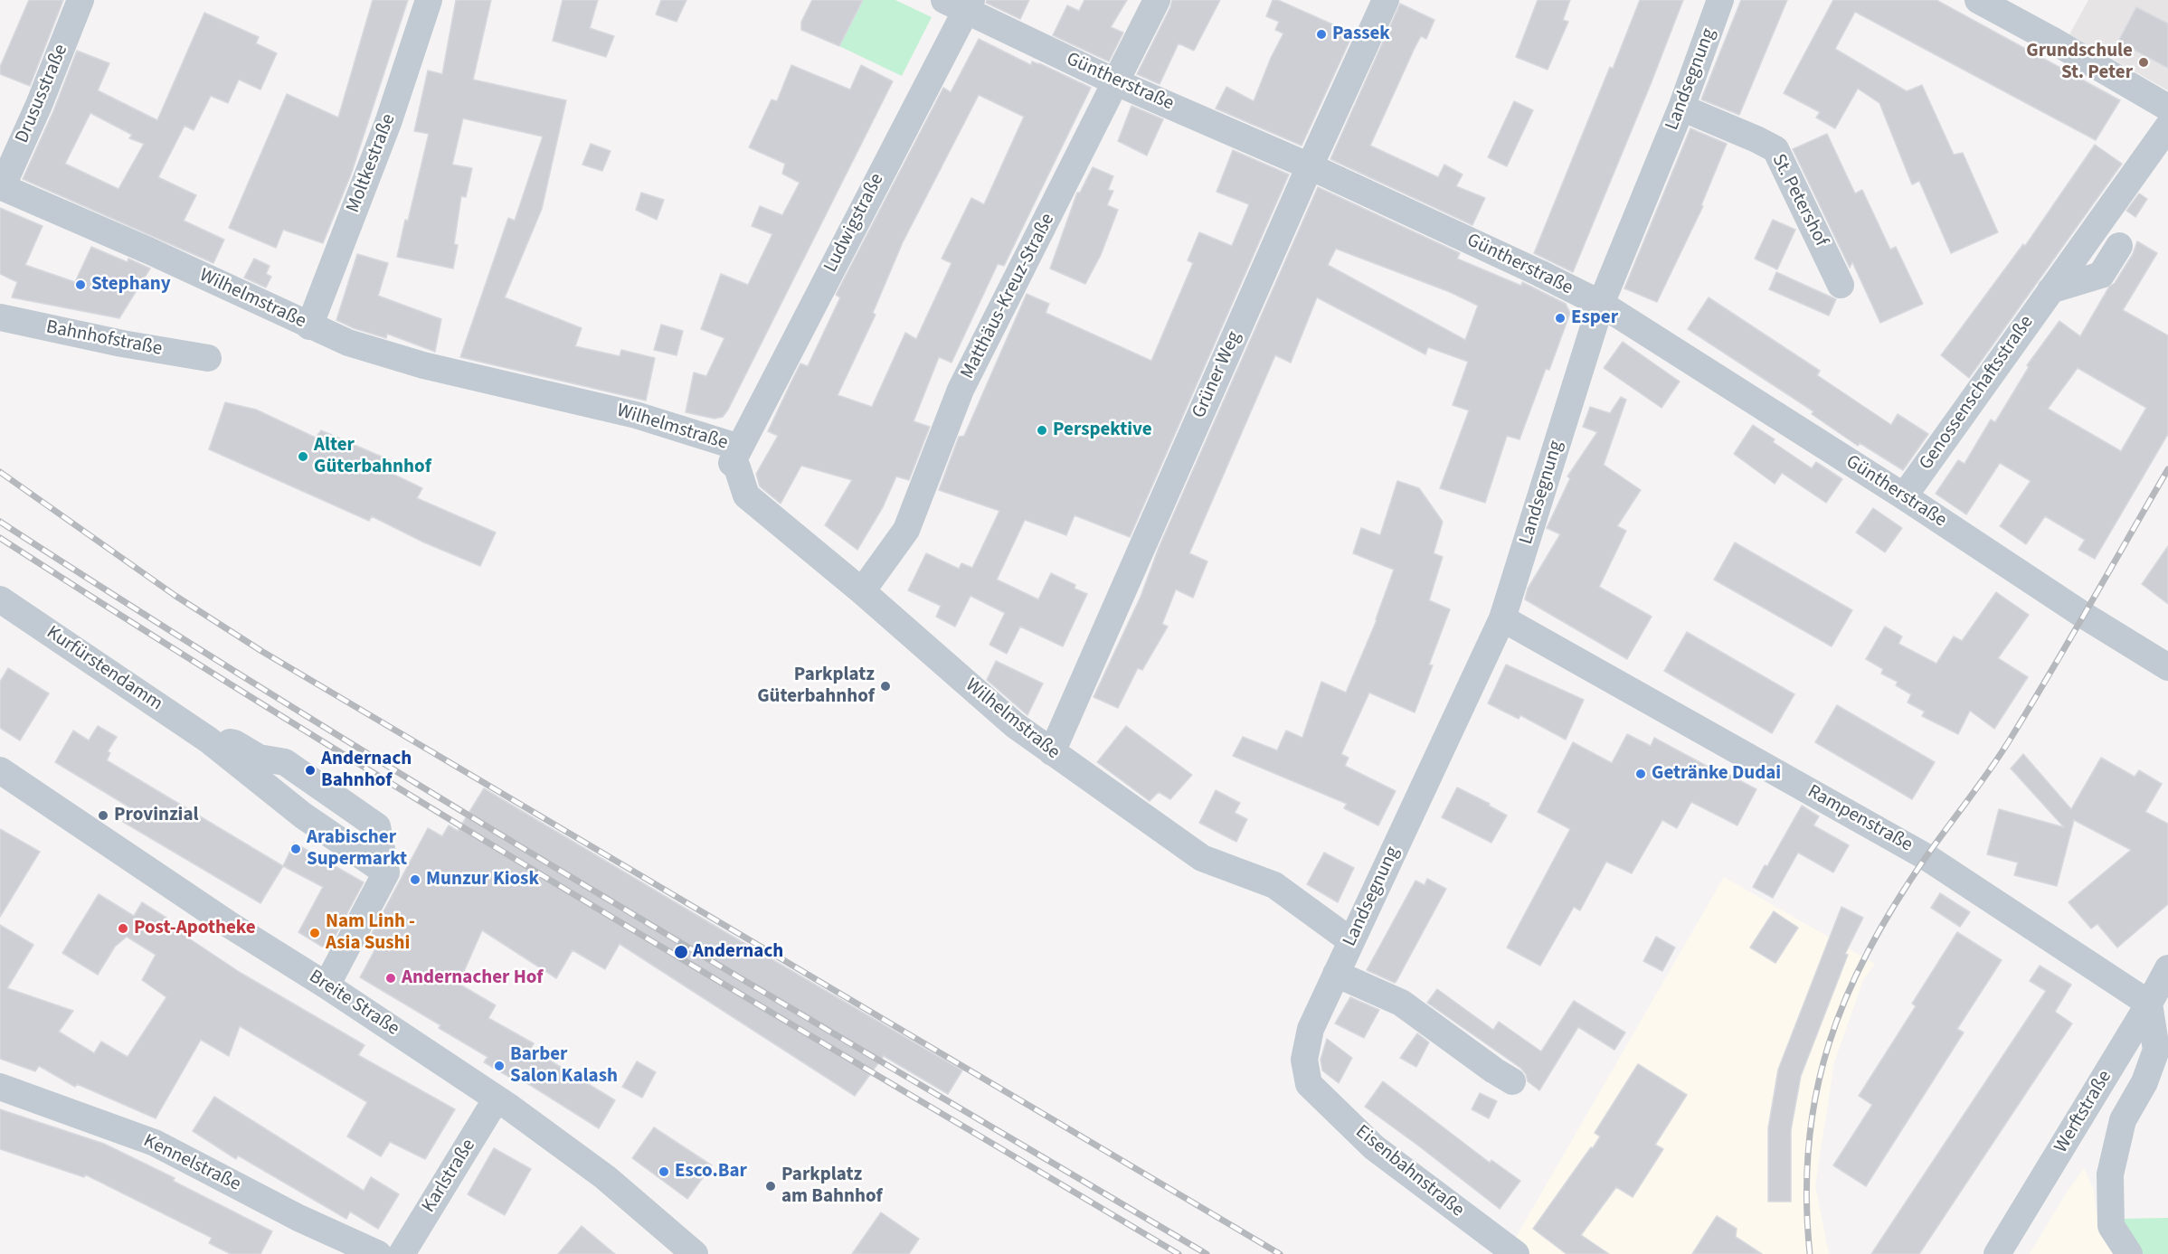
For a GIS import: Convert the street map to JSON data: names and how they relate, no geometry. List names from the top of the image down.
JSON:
{
  "streets": {
    "street": [
      "Landsegnung",
      "Güntherstraße",
      "Drususstraße",
      "Moltkestraße",
      "St. Petershof",
      "Ludwigstraße",
      "Matthäus-Kreuz-Straße",
      "Wilhelmstraße",
      "Bahnhofstraße",
      "Grüner Weg",
      "Genossenschaftsstraße",
      "Kurfürstendamm",
      "Rampenstraße",
      "Breite Straße",
      "Werftstraße",
      "Kennelstraße",
      "Eisenbahnstraße",
      "Karlstraße"
    ]
  },
  "crossings": [
    ["Landsegnung", "Güntherstraße"],
    ["Landsegnung", "St. Petershof"],
    ["Landsegnung", "Wilhelmstraße"],
    ["Landsegnung", "Rampenstraße"],
    ["Landsegnung", "Eisenbahnstraße"],
    ["Güntherstraße", "Ludwigstraße"],
    ["Güntherstraße", "Matthäus-Kreuz-Straße"],
    ["Güntherstraße", "Grüner Weg"],
    ["Güntherstraße", "Genossenschaftsstraße"],
    ["Drususstraße", "Wilhelmstraße"],
    ["Moltkestraße", "Wilhelmstraße"],
    ["Ludwigstraße", "Wilhelmstraße"],
    ["Matthäus-Kreuz-Straße", "Wilhelmstraße"],
    ["Wilhelmstraße", "Grüner Weg"],
    ["Kurfürstendamm", "Breite Straße"],
    ["Rampenstraße", "Werftstraße"],
    ["Breite Straße", "Karlstraße"]
  ],
  "places": [
    "Passek",
    "Grundschule St. Peter",
    "Stephany",
    "Esper",
    "Perspektive",
    "Alter Güterbahnhof",
    "Parkplatz Güterbahnhof",
    "Andernach Bahnhof",
    "Getränke Dudai",
    "Provinzial",
    "Arabischer Supermarkt",
    "Munzur Kiosk",
    "Post-Apotheke",
    "Nam Linh - Asia Sushi",
    "Andernach",
    "Andernacher Hof",
    "Barber Salon Kalash",
    "Esco.Bar",
    "Parkplatz am Bahnhof"
  ]
}
